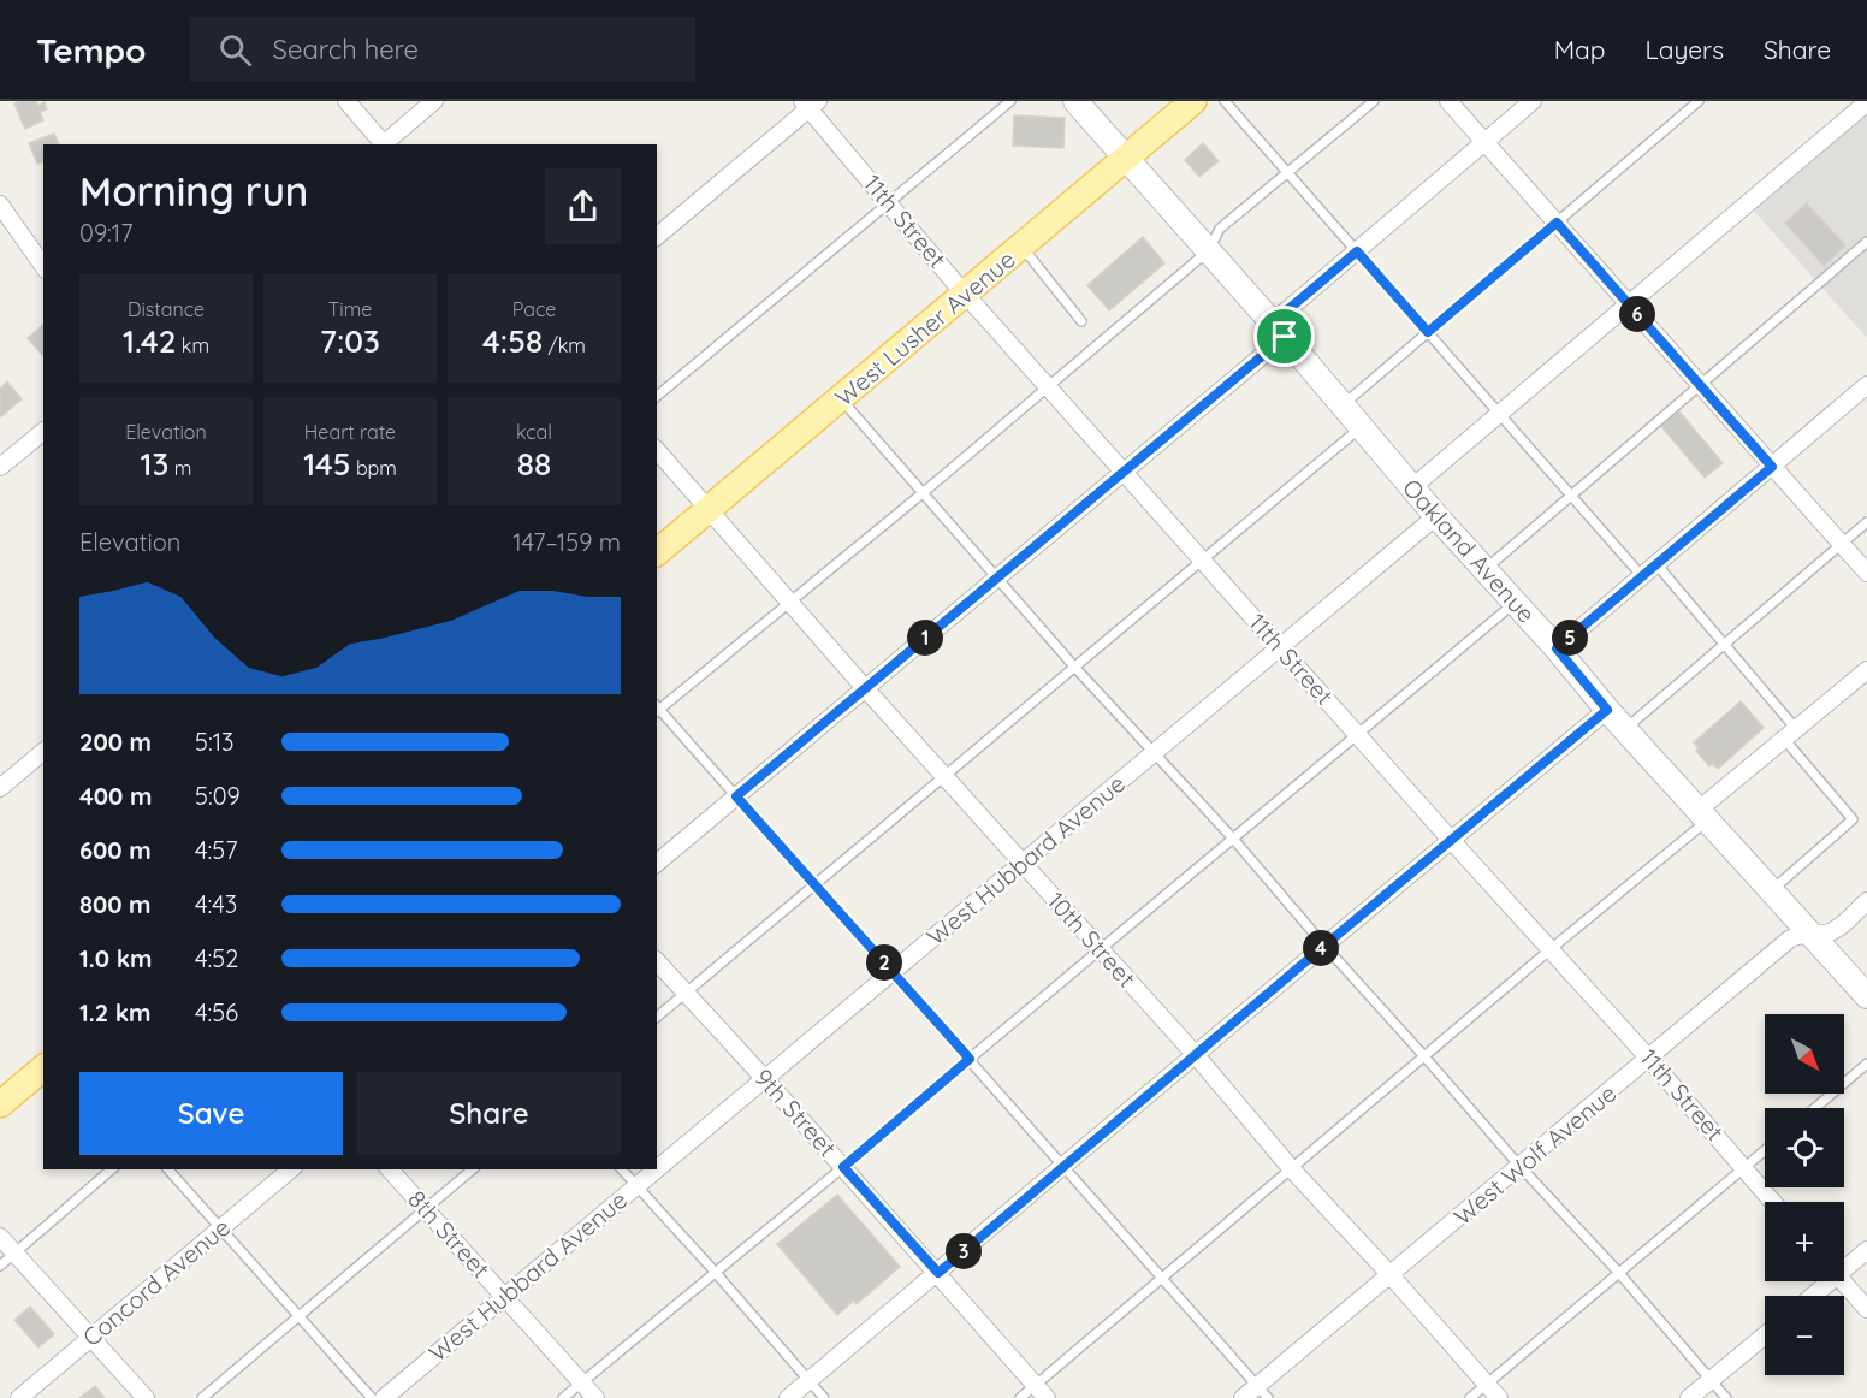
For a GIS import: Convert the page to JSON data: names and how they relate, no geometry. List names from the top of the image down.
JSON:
{
  "streets": {
    "main road": ["West Lusher Avenue"],
    "street": [
      "11th Street",
      "Oakland Avenue",
      "West Hubbard Avenue",
      "10th Street",
      "9th Street",
      "West Wolf Avenue",
      "8th Street",
      "Concord Avenue"
    ]
  },
  "crossings": [
    ["11th Street", "West Lusher Avenue"],
    ["11th Street", "West Hubbard Avenue"],
    ["11th Street", "West Wolf Avenue"],
    ["West Lusher Avenue", "Oakland Avenue"],
    ["West Lusher Avenue", "10th Street"],
    ["Oakland Avenue", "West Hubbard Avenue"],
    ["Oakland Avenue", "West Wolf Avenue"],
    ["West Hubbard Avenue", "10th Street"],
    ["West Hubbard Avenue", "9th Street"],
    ["West Hubbard Avenue", "8th Street"],
    ["10th Street", "West Wolf Avenue"]
  ],
  "north": "bottom right",
  "page": {
    "header": "Tempo",
    "search": "Search here",
    "nav": ["Map", "Layers", "Share"],
    "heading": ["Morning run", "09:17"],
    "stats": [
      ["Distance", "1.42 km"],
      ["Time", "7:03"],
      ["Pace", "4:58 /km"],
      ["Elevation", "13 m"],
      ["Heart rate", "145 bpm"],
      ["kcal", "88"]
    ],
    "pins": [
      "6",
      "1",
      "5",
      "4",
      "2",
      "3"
    ],
    "chart": ["Elevation", "147–159 m"],
    "list": [
      {
        "name": "200 m",
        "note": "5:13"
      },
      {
        "name": "400 m",
        "note": "5:09"
      },
      {
        "name": "600 m",
        "note": "4:57"
      },
      {
        "name": "800 m",
        "note": "4:43"
      },
      {
        "name": "1.0 km",
        "note": "4:52"
      },
      {
        "name": "1.2 km",
        "note": "4:56"
      }
    ],
    "map_buttons": ["+", "−"],
    "buttons": ["Save", "Share"]
  }
}
